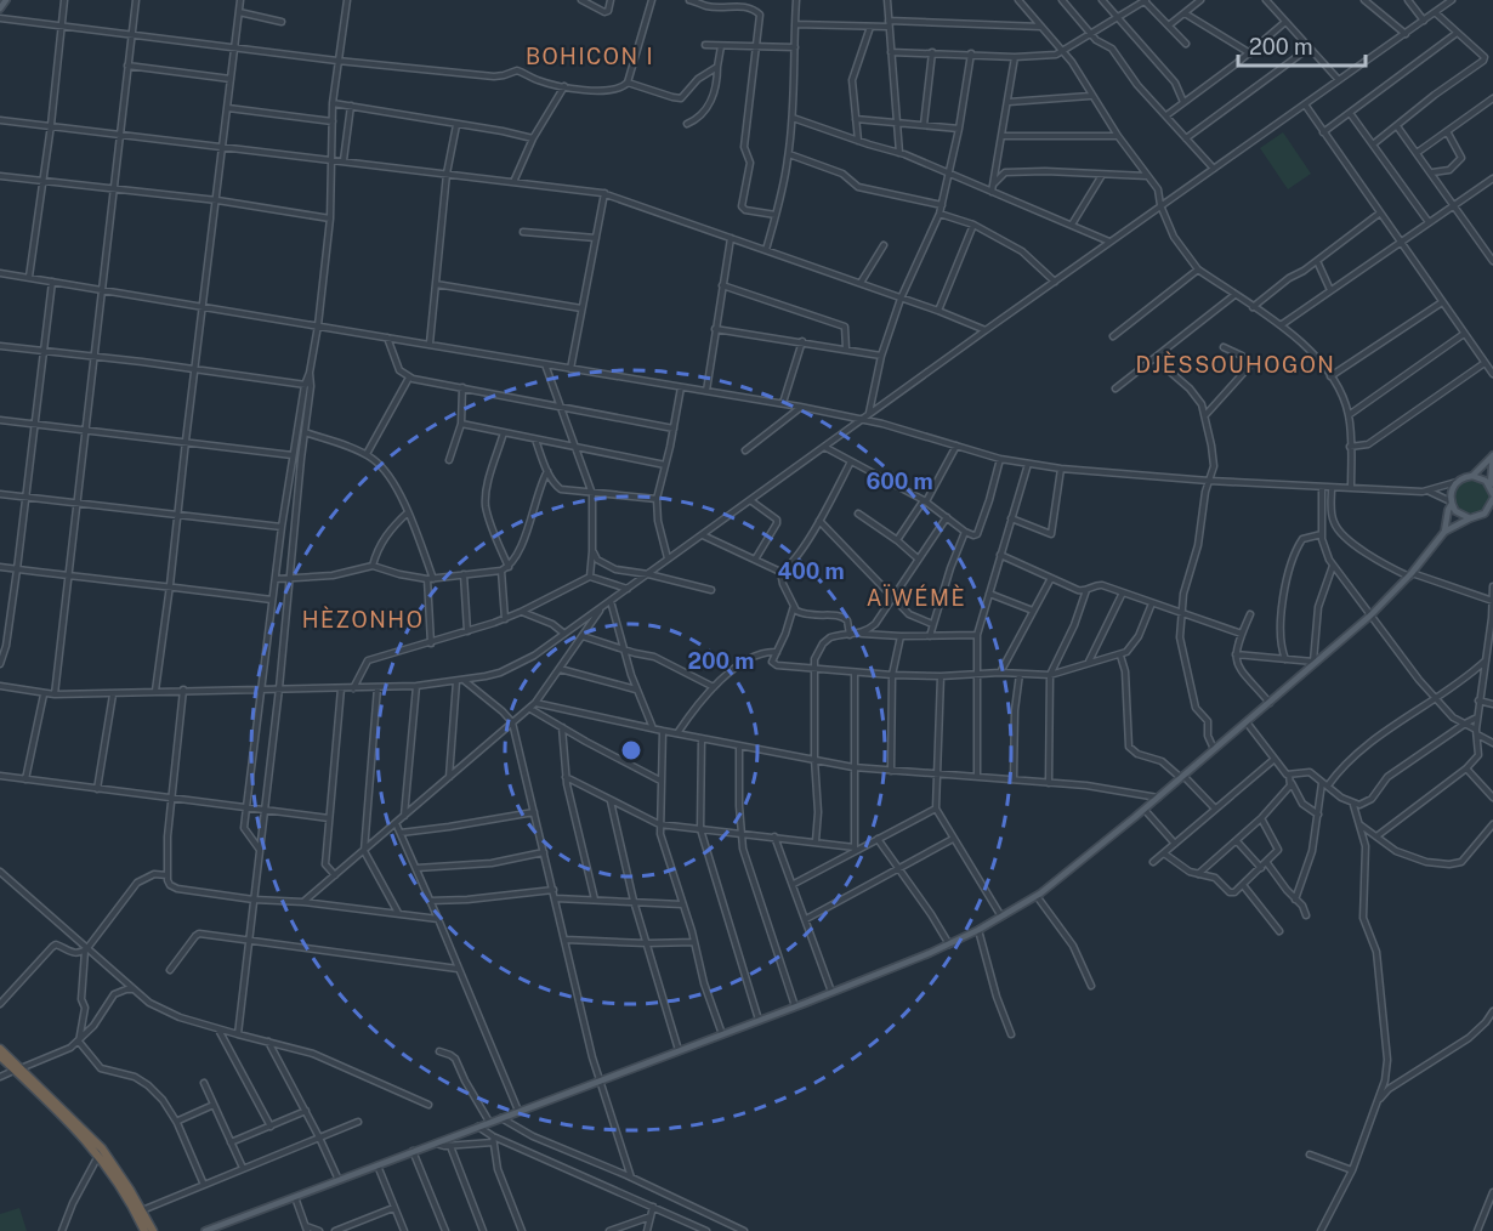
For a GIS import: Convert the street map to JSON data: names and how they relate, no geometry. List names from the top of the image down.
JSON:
{
  "districts": [
    "BOHICON I",
    "DJÈSSOUHOGON",
    "AÏWÉMÈ",
    "HÈZONHO"
  ],
  "scale_bar": "200 m",
  "rings": ["600 m", "400 m", "200 m"]
}
